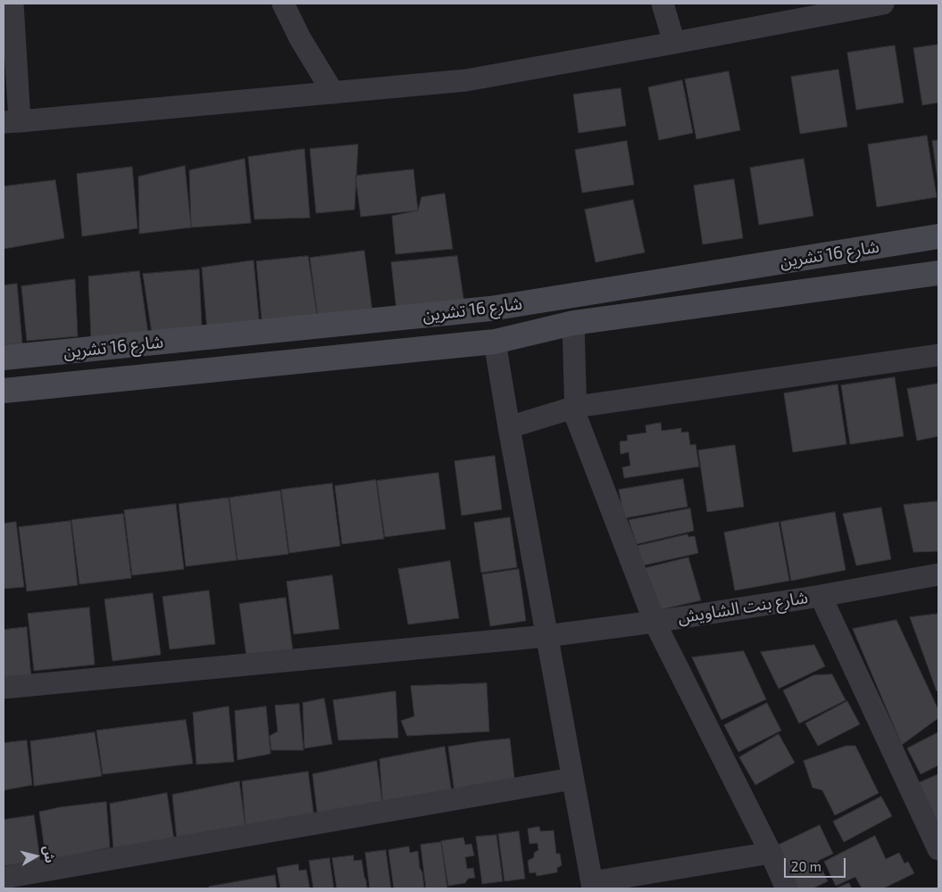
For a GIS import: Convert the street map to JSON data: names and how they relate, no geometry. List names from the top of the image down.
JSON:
{
  "streets": {
    "street": ["شارع 16 تشرين", "شارع بنت الشاويش"]
  },
  "scale_bar": "20 m",
  "north": "right"
}
